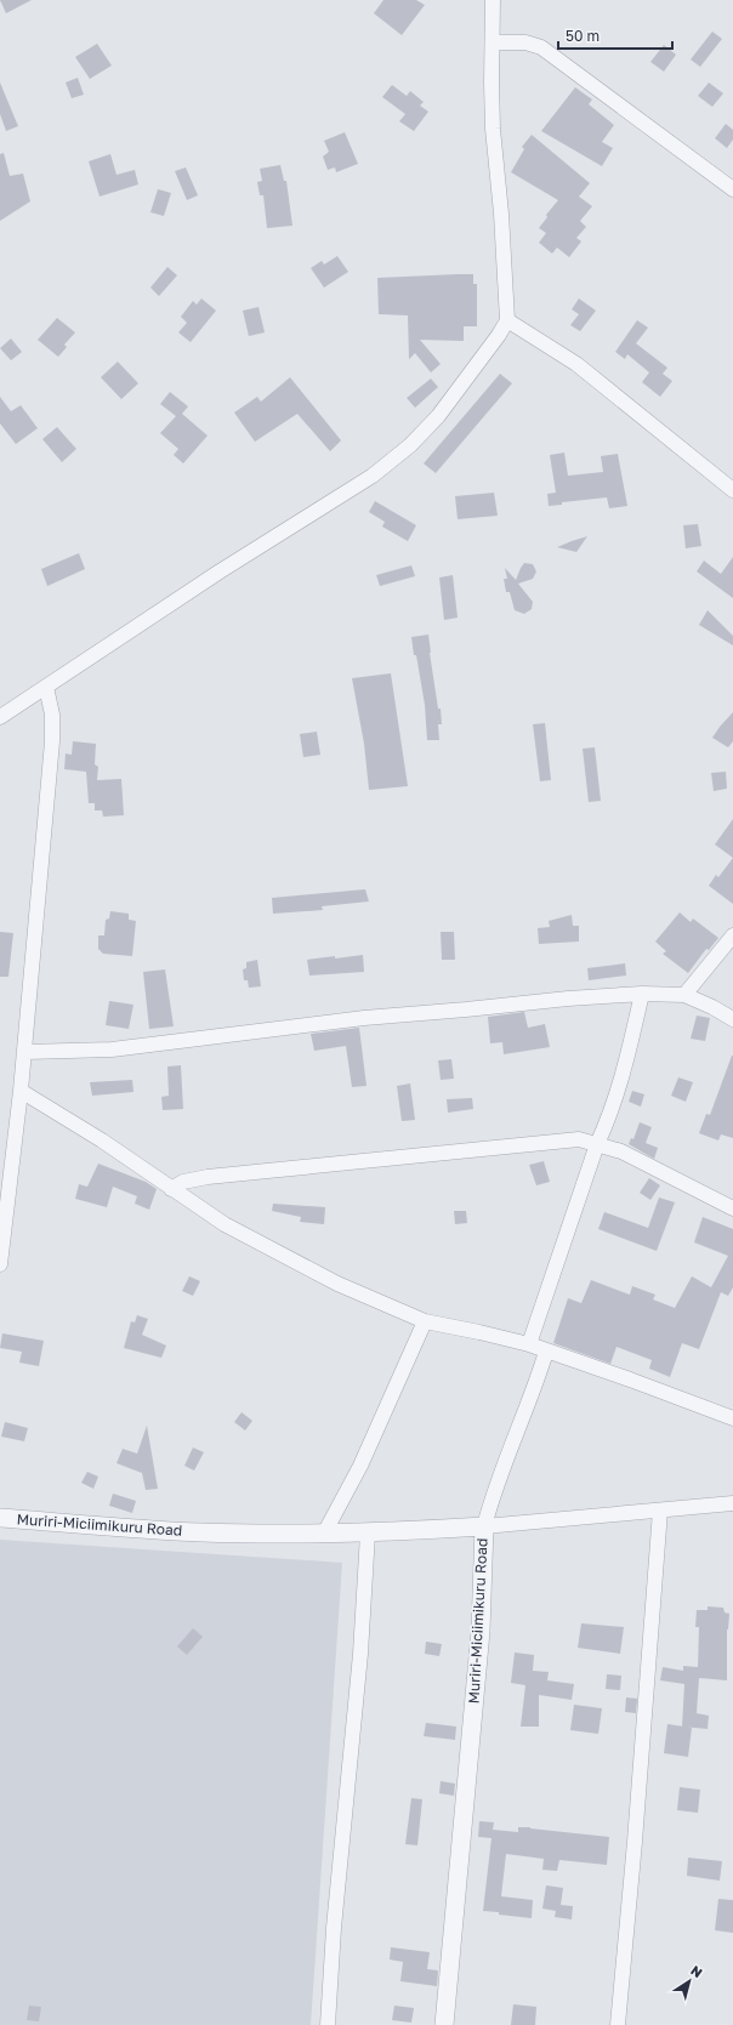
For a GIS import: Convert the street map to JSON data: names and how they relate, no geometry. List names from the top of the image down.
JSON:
{
  "streets": {
    "street": ["Muriri-Miciimikuru Road"]
  },
  "scale_bar": "50 m",
  "north": "top right"
}
